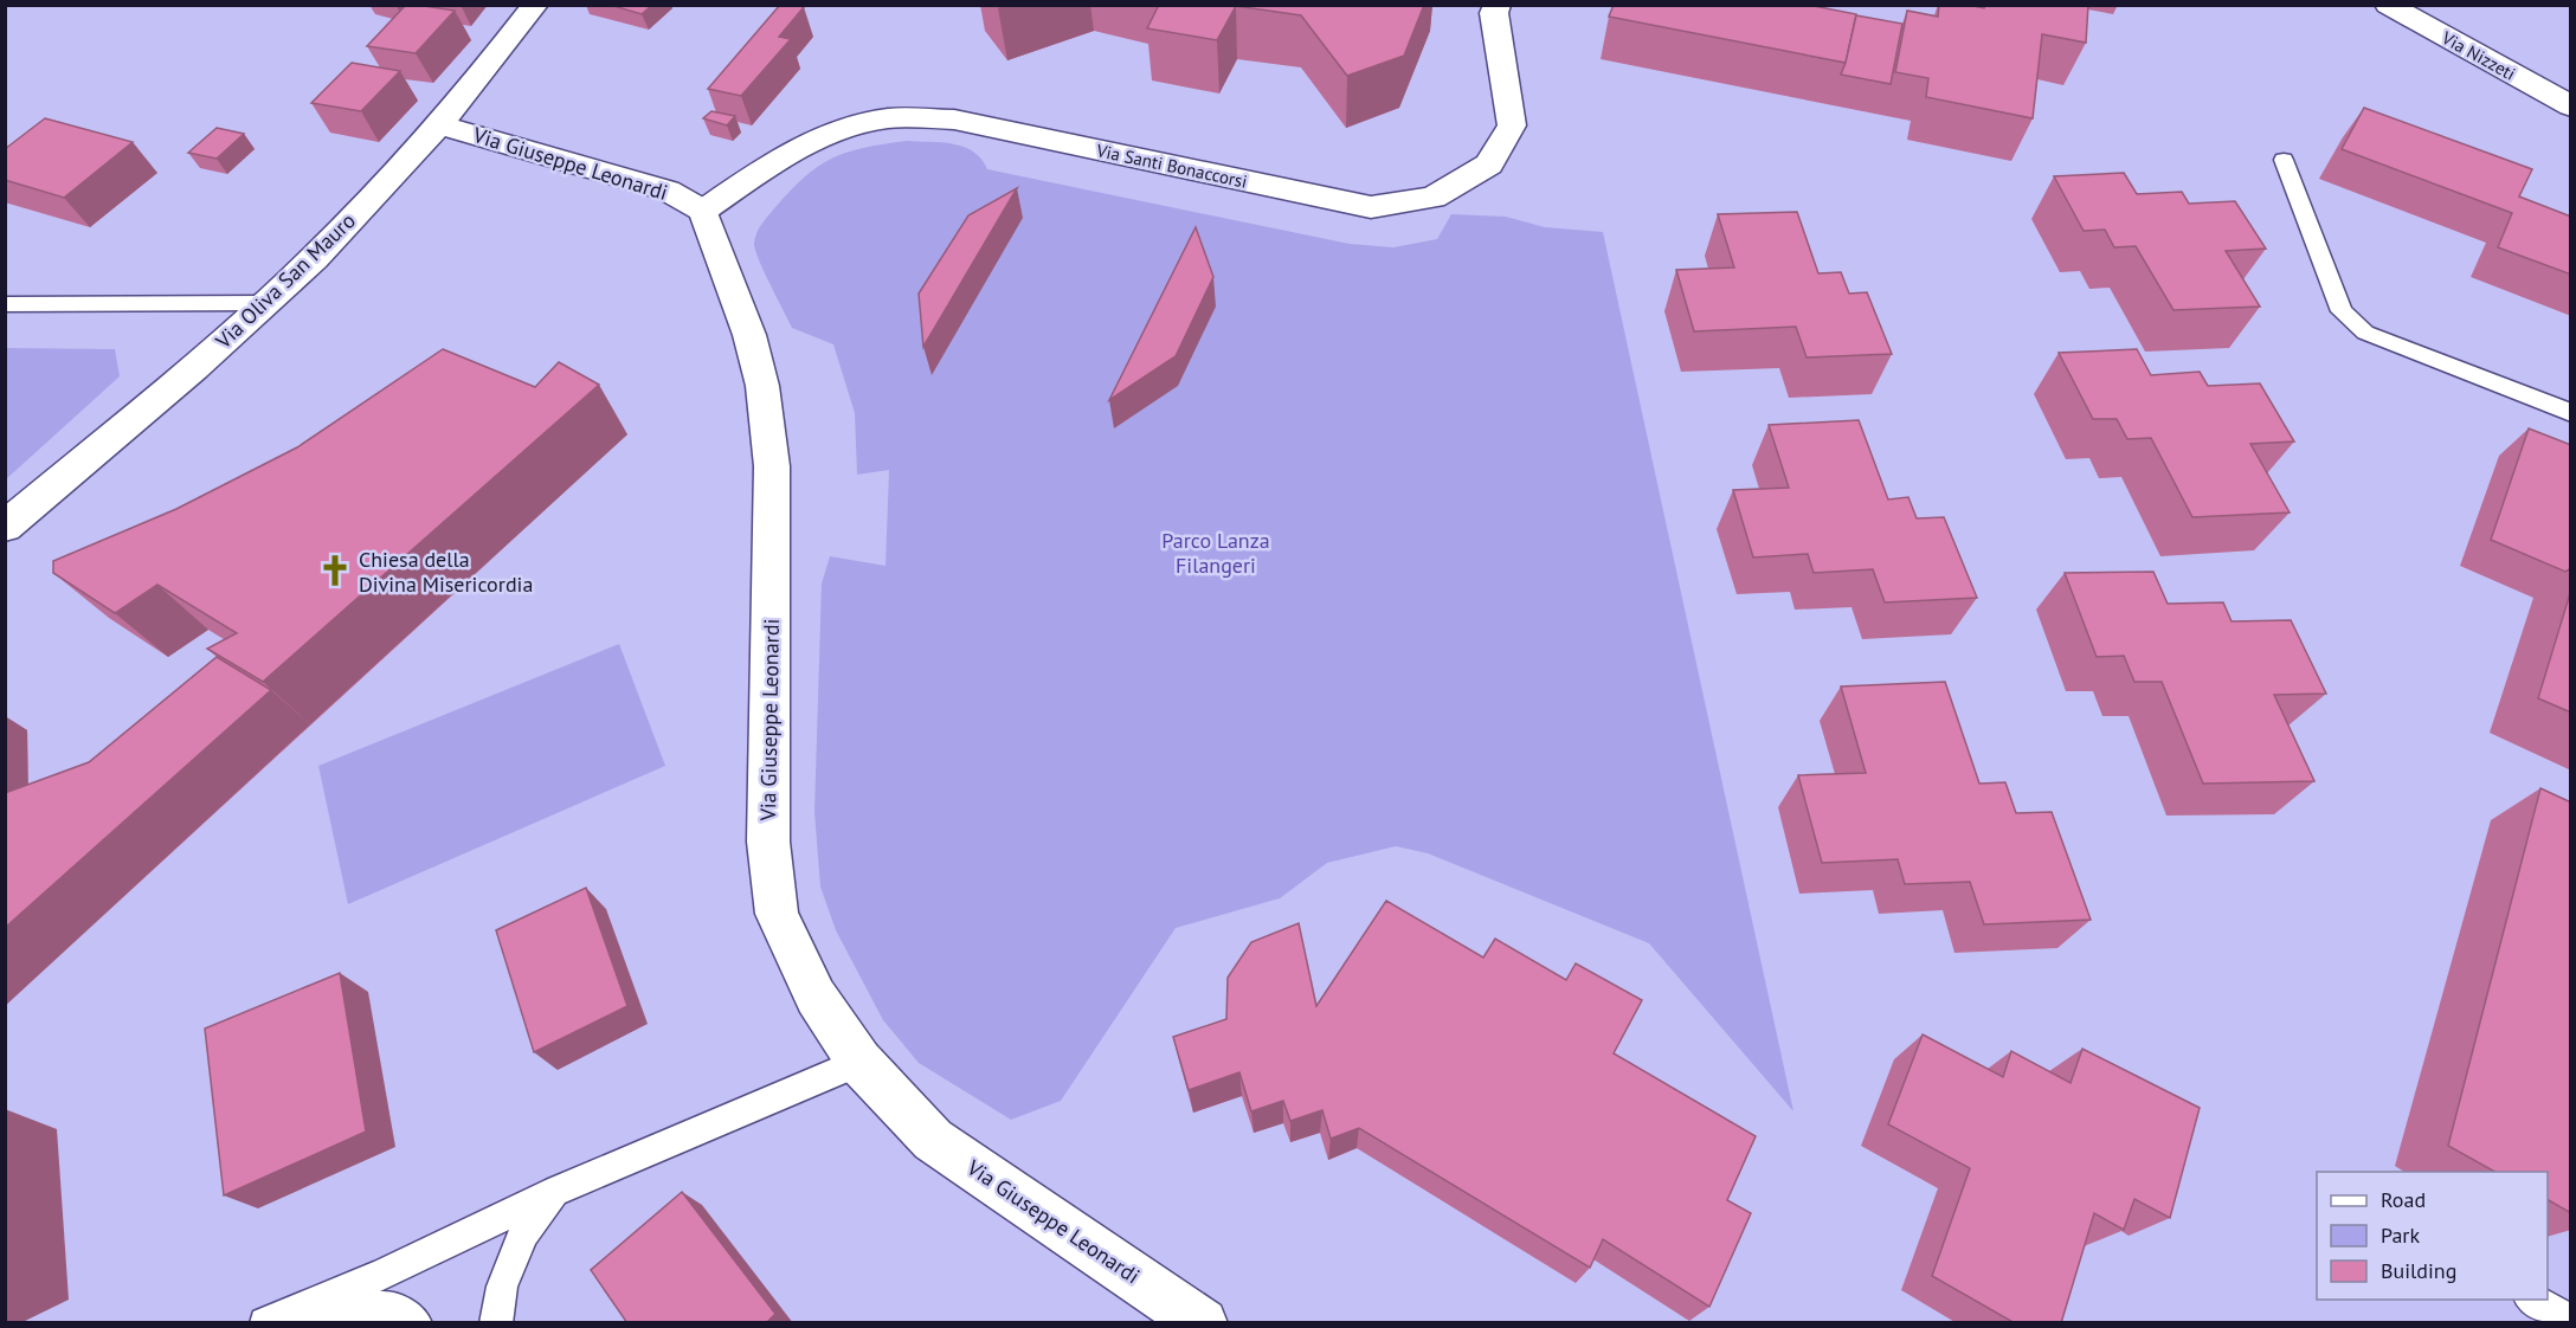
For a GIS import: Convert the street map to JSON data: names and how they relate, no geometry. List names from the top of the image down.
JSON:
{
  "streets": {
    "street": [
      "Via Nizzeti",
      "Via Giuseppe Leonardi",
      "Via Santi Bonaccorsi",
      "Via Oliva San Mauro"
    ]
  },
  "crossings": [
    ["Via Giuseppe Leonardi", "Via Santi Bonaccorsi"],
    ["Via Giuseppe Leonardi", "Via Oliva San Mauro"]
  ],
  "parks": ["Parco Lanza Filangeri"],
  "places": {
    "church": ["Chiesa della Divina Misericordia"]
  },
  "legend": ["Road", "Park", "Building"]
}
